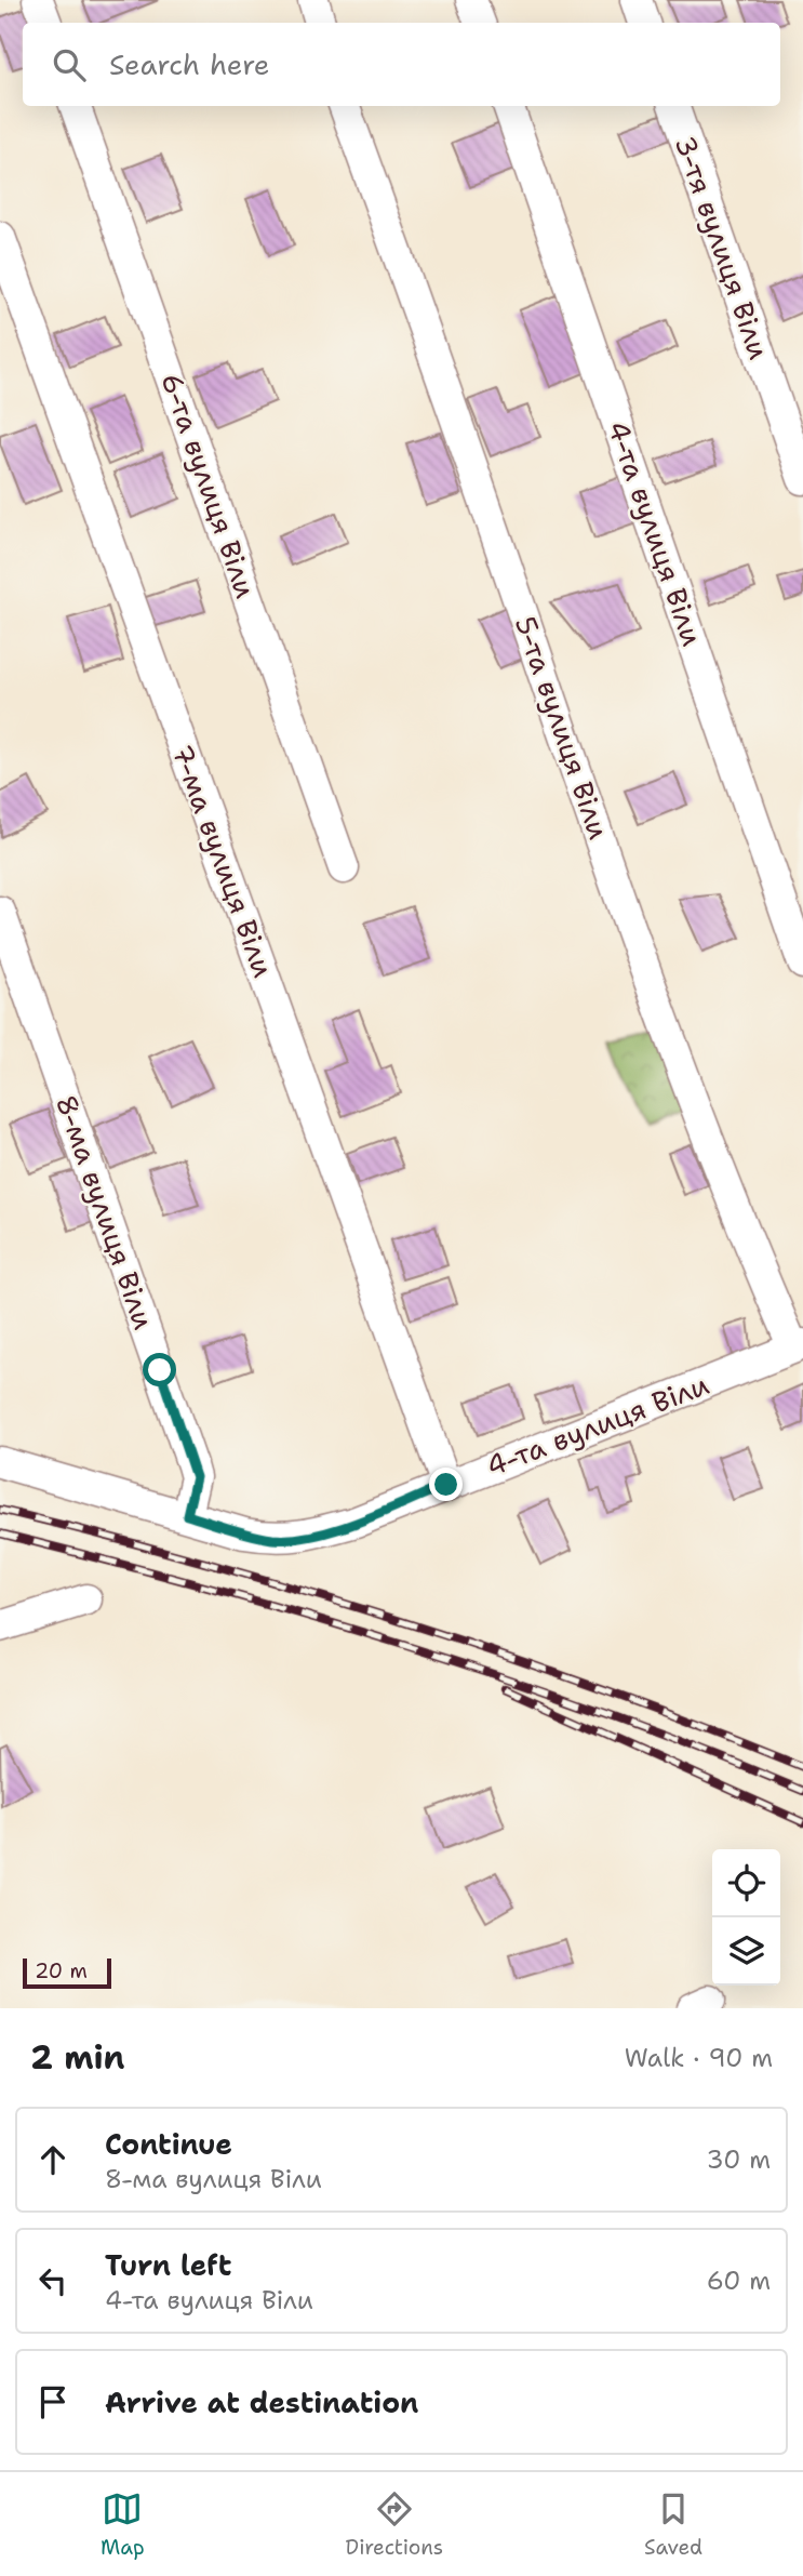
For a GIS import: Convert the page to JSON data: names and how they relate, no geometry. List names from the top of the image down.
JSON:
{
  "streets": {
    "street": [
      "3-тя вулиця Віли",
      "6-та вулиця Віли",
      "4-та вулиця Віли",
      "5-та вулиця Віли",
      "7-ма вулиця Віли",
      "8-ма вулиця Віли"
    ]
  },
  "crossings": [
    ["4-та вулиця Віли", "5-та вулиця Віли"],
    ["4-та вулиця Віли", "7-ма вулиця Віли"],
    ["4-та вулиця Віли", "8-ма вулиця Віли"]
  ],
  "scale_bar": "20 m",
  "page": {
    "search": "Search here",
    "scale": "20 m",
    "heading": ["2 min", "Walk · 90 m"],
    "list": [
      ["Continue", "8-ма вулиця Віли", "30 m"],
      ["Turn left", "4-та вулиця Віли", "60 m"],
      "Arrive at destination"
    ],
    "nav": ["Map", "Directions", "Saved"]
  }
}
